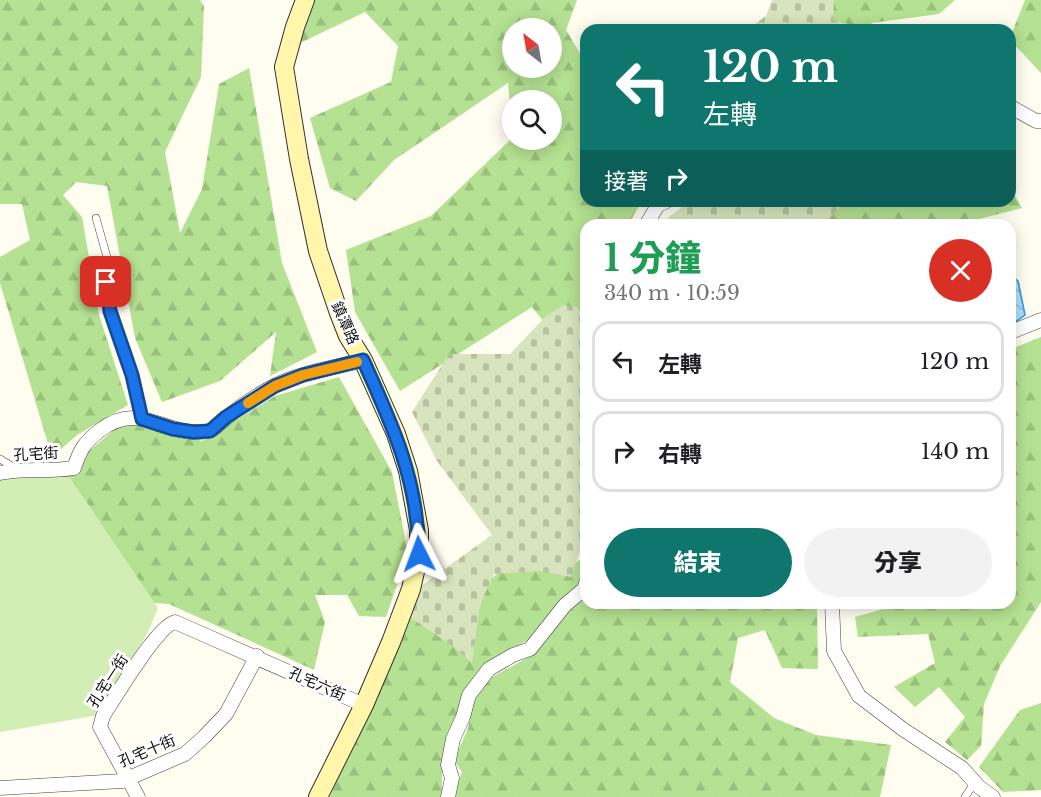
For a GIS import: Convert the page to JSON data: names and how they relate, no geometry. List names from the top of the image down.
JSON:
{
  "streets": {
    "street": [
      "鎮潭路",
      "孔宅街",
      "孔宅一街",
      "孔宅六街",
      "孔宅十街"
    ]
  },
  "crossings": [
    ["鎮潭路", "孔宅六街"],
    ["孔宅一街", "孔宅六街"],
    ["孔宅一街", "孔宅十街"],
    ["孔宅六街", "孔宅十街"]
  ],
  "north": "top left",
  "page": {
    "turn": ["120 m", "左轉"],
    "then": "接著",
    "heading": ["1 分鐘", "340 m · 10:59"],
    "list": [
      {
        "name": "左轉",
        "value": "120 m"
      },
      {
        "name": "右轉",
        "value": "140 m"
      }
    ],
    "buttons": ["結束", "分享"]
  }
}
